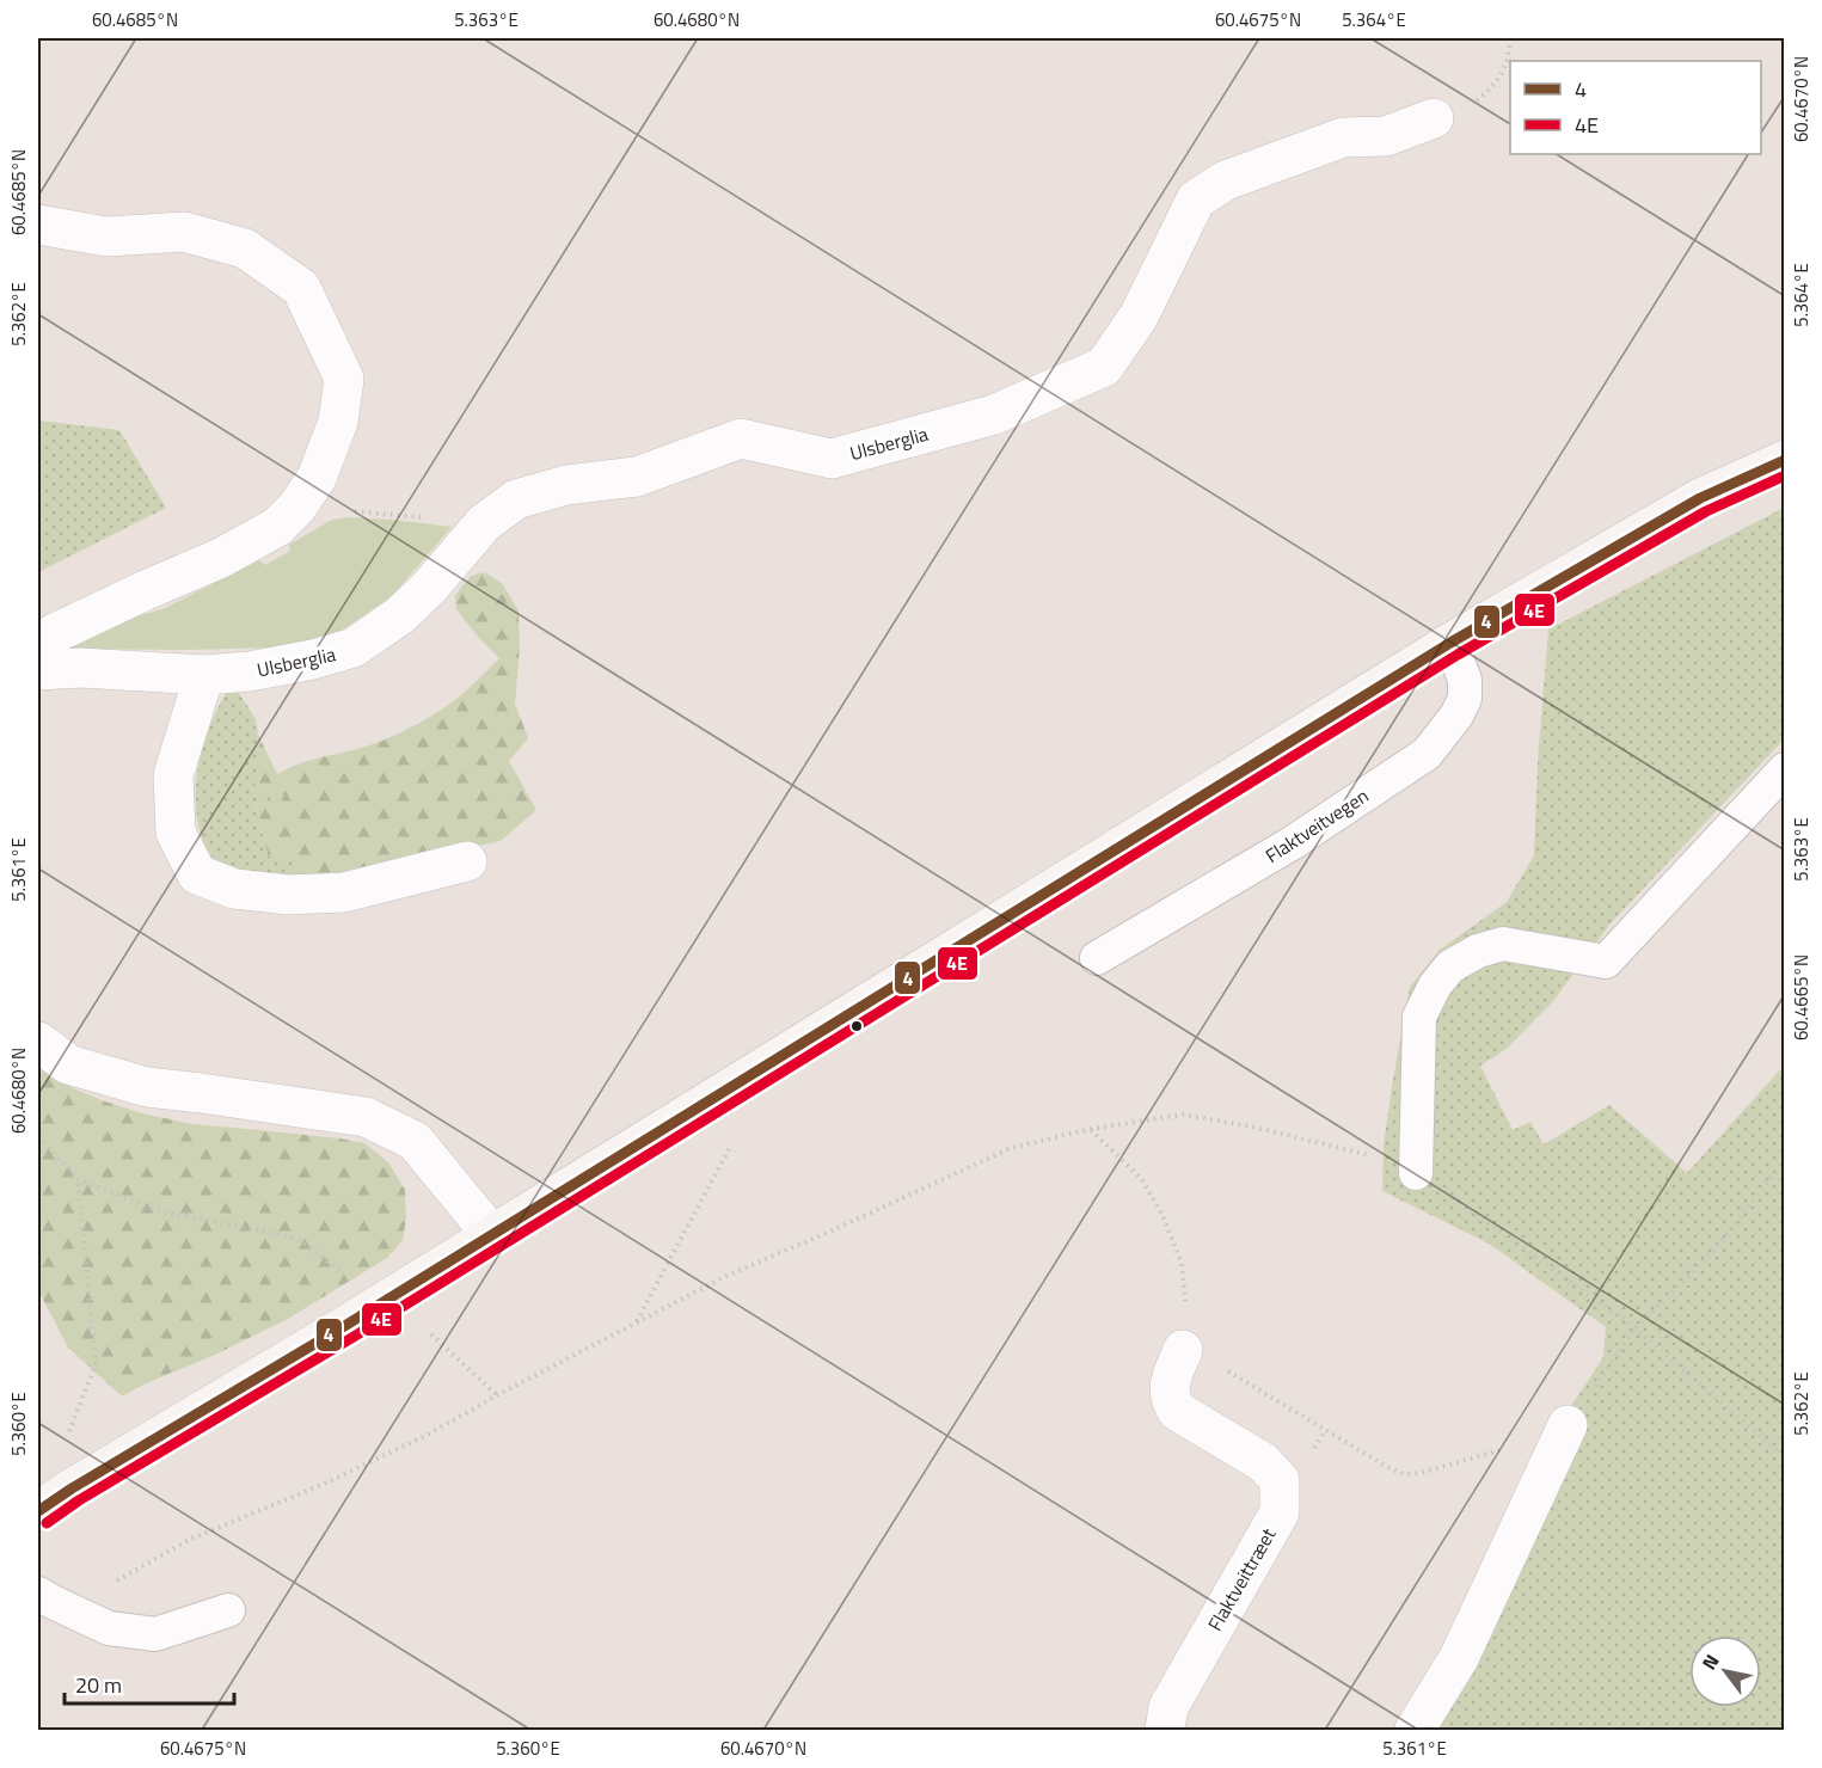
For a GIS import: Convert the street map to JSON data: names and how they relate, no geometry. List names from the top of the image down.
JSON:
{
  "streets": {
    "street": ["Ulsberglia", "Flaktveittræet"],
    "lane": ["Flaktveitvegen"]
  },
  "lines": ["transit line 4", "transit line 4E"],
  "legend": ["4", "4E"],
  "scale_bar": "20 m",
  "north": "top left",
  "coordinates": [
    "60.4685°N",
    "5.363°E",
    "60.4680°N",
    "60.4675°N",
    "5.364°E",
    "60.4670°N",
    "5.362°E",
    "5.361°E",
    "60.4665°N",
    "5.360°E"
  ]
}
